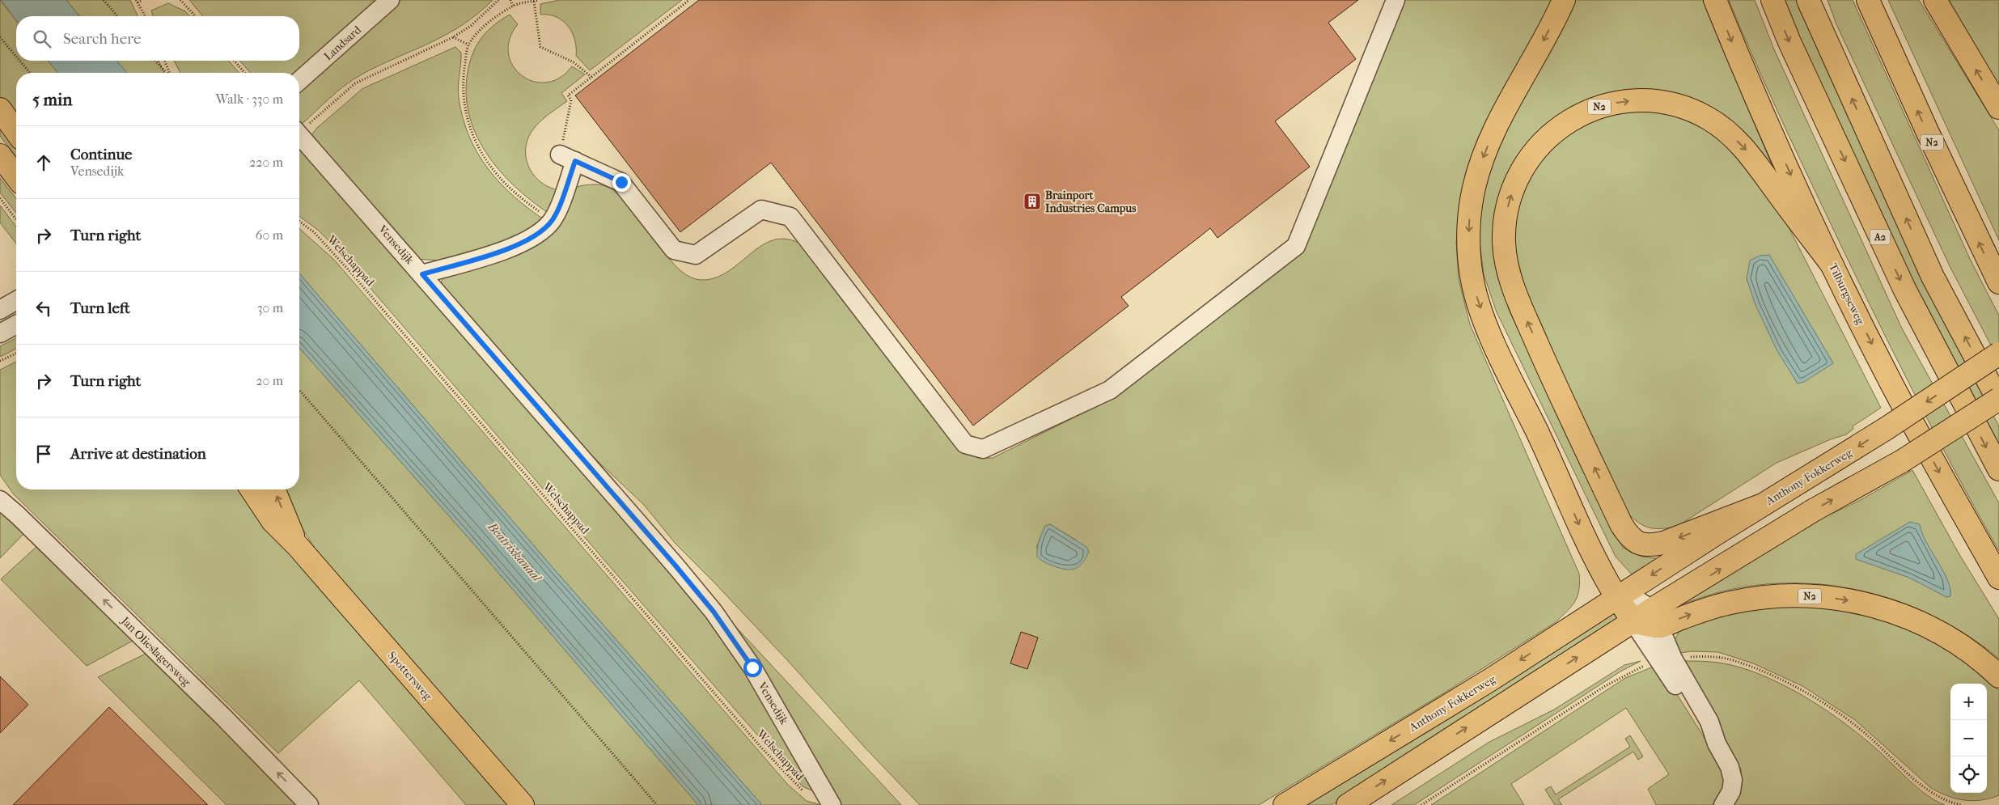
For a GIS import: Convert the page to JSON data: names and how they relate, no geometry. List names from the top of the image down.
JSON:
{
  "streets": {
    "main road": [
      "N2",
      "A2",
      "Tilburgseweg",
      "Anthony Fokkerweg",
      "Spottersweg"
    ],
    "street": ["Landsard", "Vensedijk", "Jan Olieslagersweg"],
    "path": ["Welschappad"]
  },
  "crossings": [
    ["N2", "Tilburgseweg"],
    ["N2", "Anthony Fokkerweg"],
    ["Vensedijk", "Welschappad"]
  ],
  "one_way": ["Jan Olieslagersweg"],
  "water": ["Beatrixkanaal"],
  "places": {
    "building": ["Brainport Industries Campus"]
  },
  "page": {
    "search": "Search here",
    "heading": ["5 min", "Walk · 330 m"],
    "list": [
      ["Continue", "Vensedijk", "220 m"],
      ["Turn right", "60 m"],
      ["Turn left", "30 m"],
      ["Turn right", "20 m"],
      "Arrive at destination"
    ],
    "map_buttons": ["+", "−"]
  }
}
